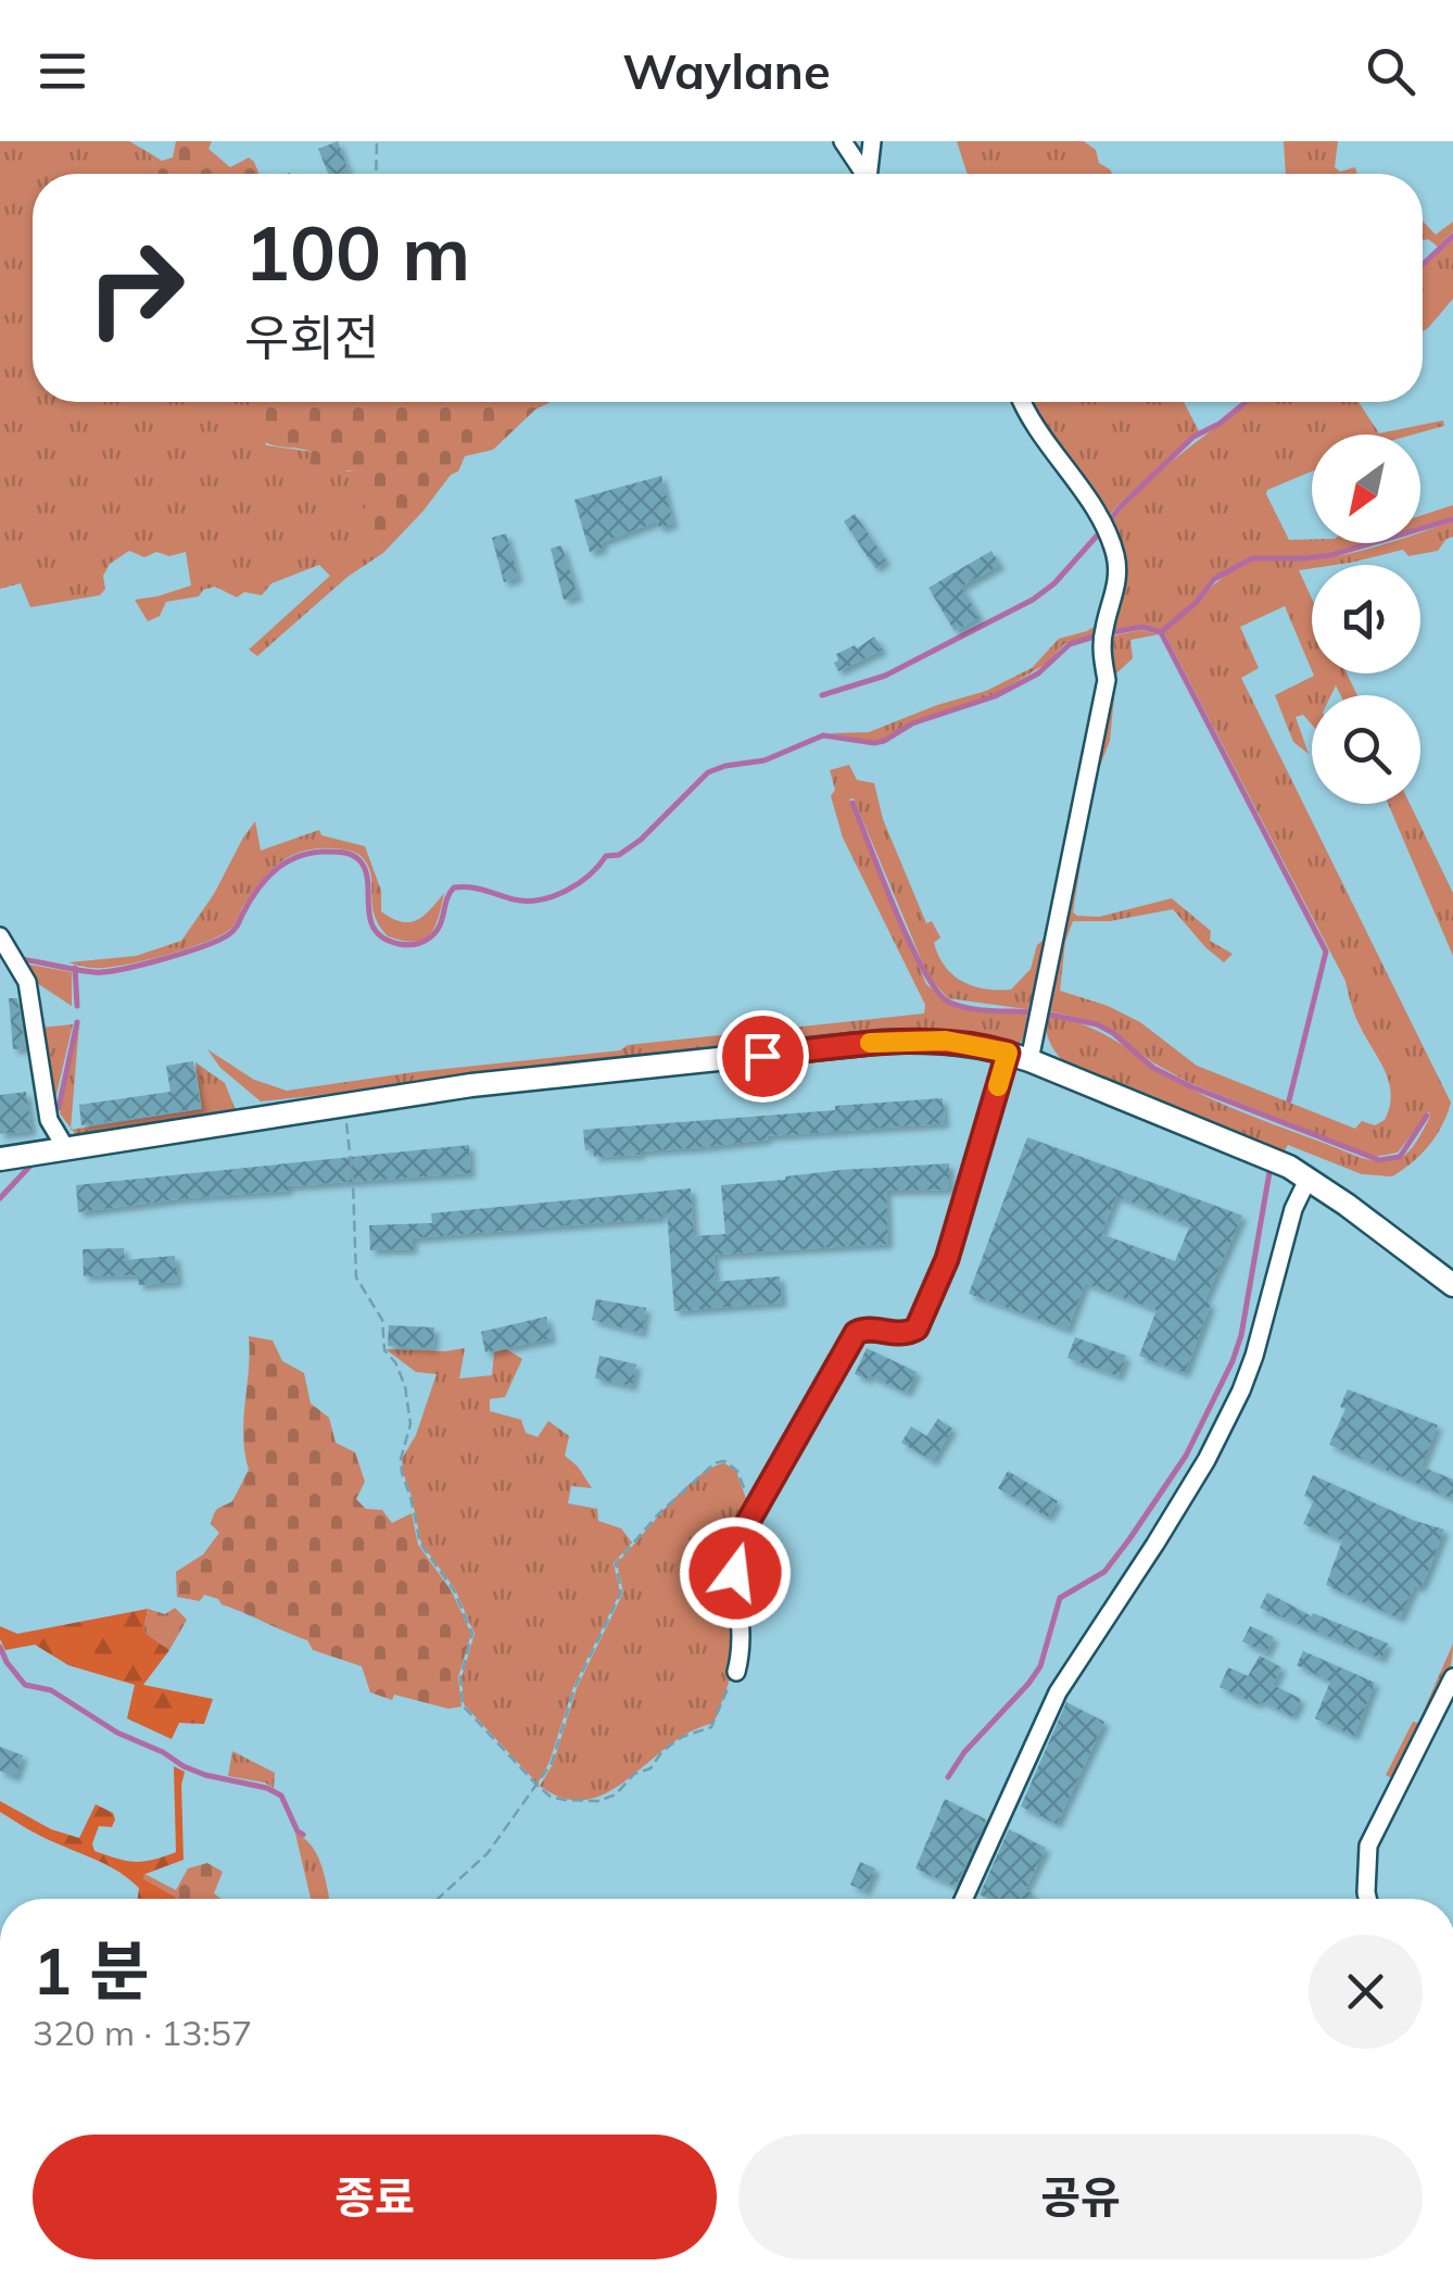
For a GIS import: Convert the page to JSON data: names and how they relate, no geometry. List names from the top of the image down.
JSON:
{
  "north": "bottom left",
  "page": {
    "header": "Waylane",
    "turn": ["100 m", "우회전"],
    "heading": ["1 분", "320 m · 13:57"],
    "buttons": ["종료", "공유"]
  }
}
